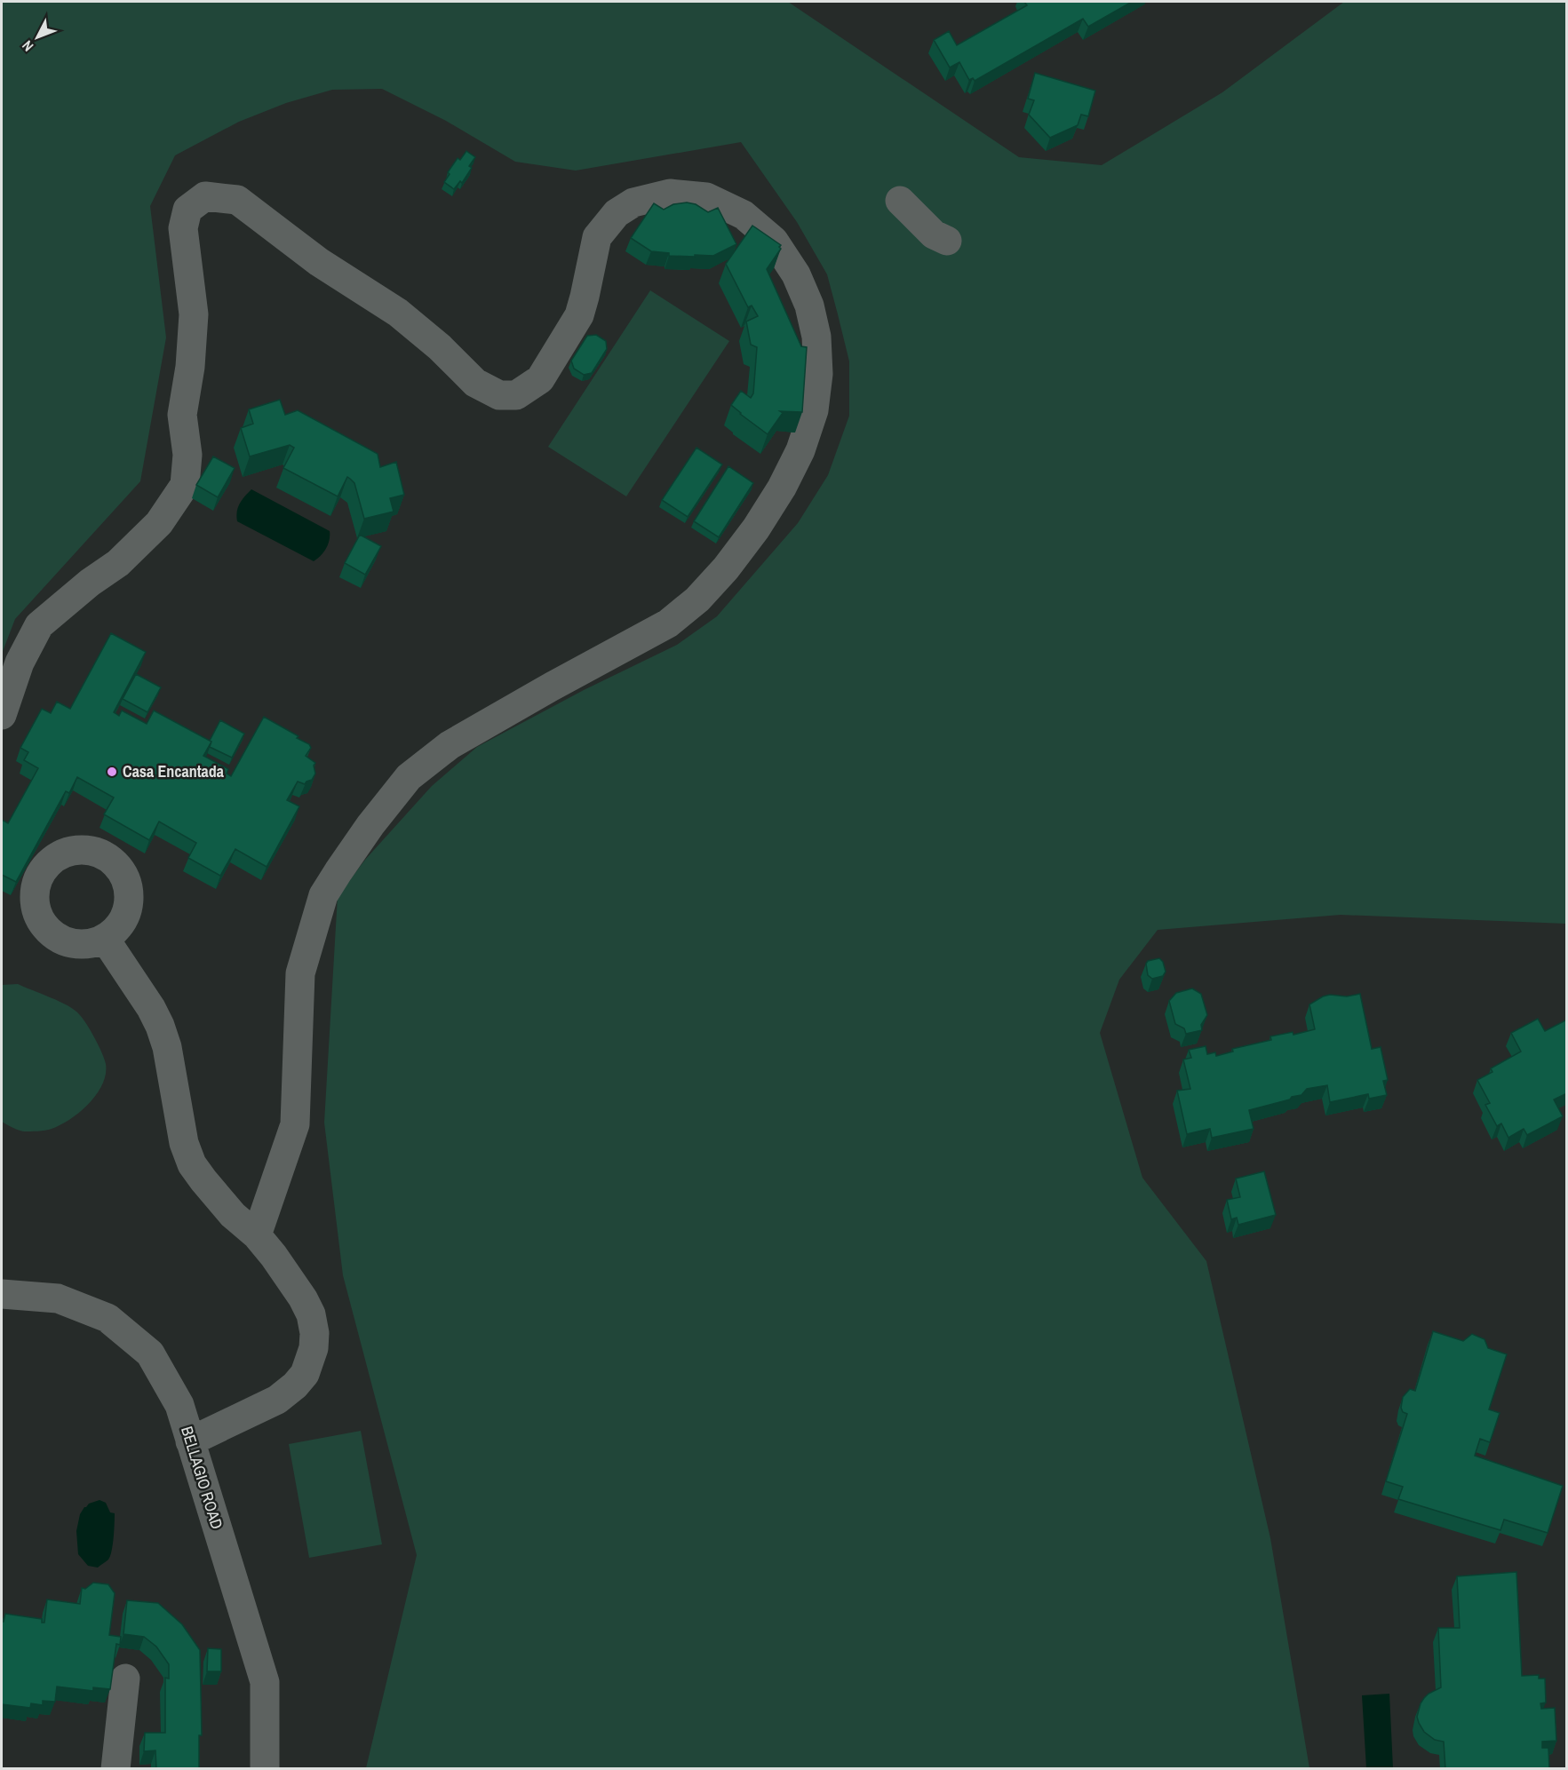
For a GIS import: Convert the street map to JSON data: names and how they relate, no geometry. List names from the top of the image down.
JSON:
{
  "streets": {
    "street": ["BELLAGIO ROAD"]
  },
  "places": ["Casa Encantada"],
  "north": "bottom left"
}
